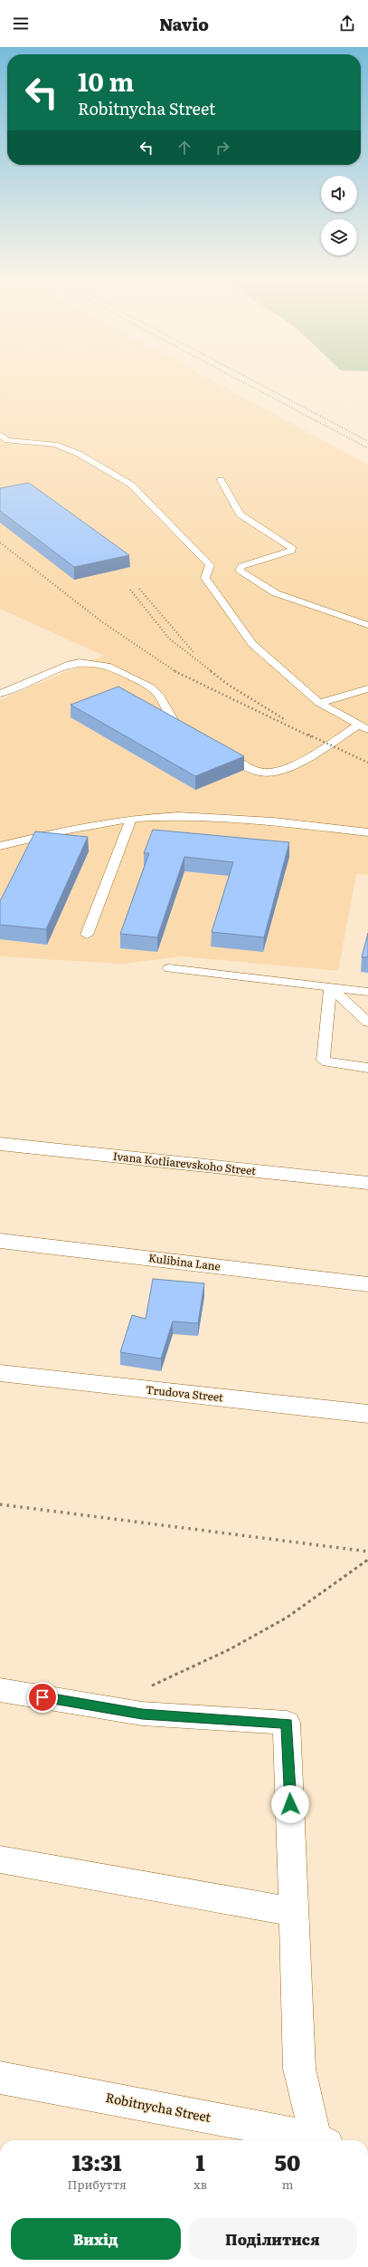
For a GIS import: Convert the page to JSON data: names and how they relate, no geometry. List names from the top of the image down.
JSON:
{
  "streets": {
    "street": [
      "Ivana Kotliarevskoho Street",
      "Kulibina Lane",
      "Trudova Street",
      "Robitnycha Street"
    ]
  },
  "page": {
    "header": "Navio",
    "turn": ["10 m", "Robitnycha Street"],
    "eta": [
      "13:31",
      "Прибуття",
      "1",
      "хв",
      "50",
      "m"
    ],
    "buttons": ["Вихід", "Поділитися"]
  }
}
